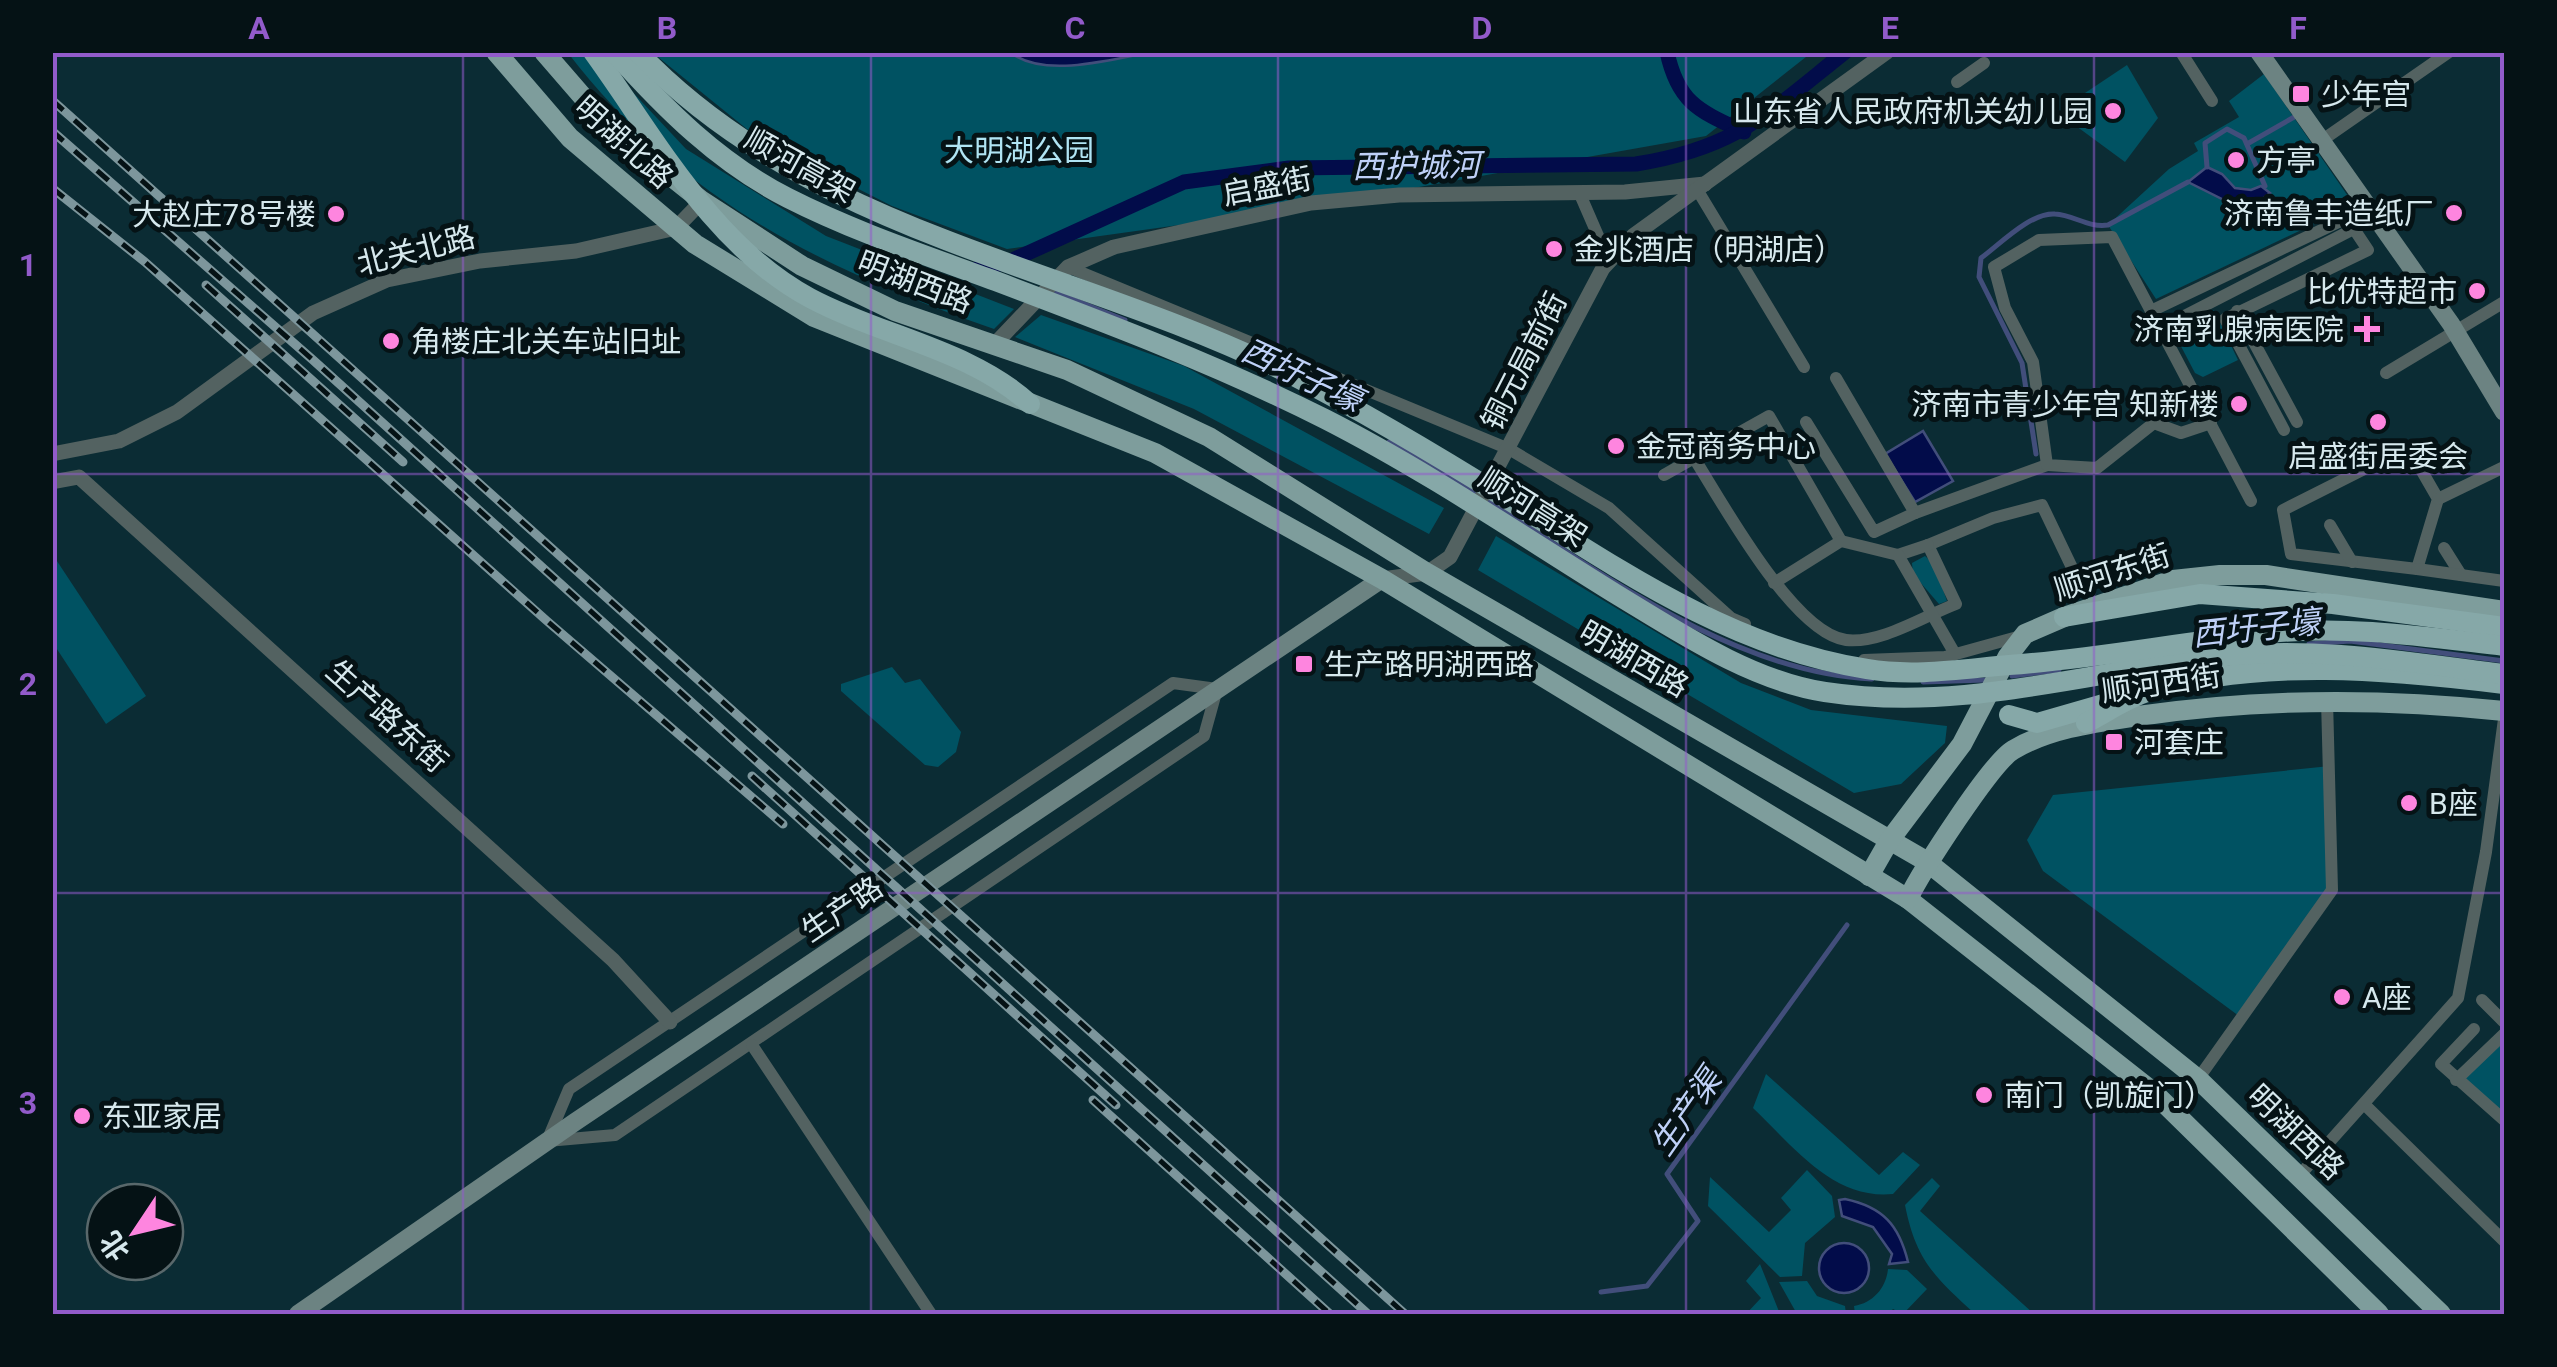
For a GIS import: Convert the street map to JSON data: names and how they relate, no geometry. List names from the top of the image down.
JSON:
{
  "streets": {
    "highway": ["顺河高架"],
    "main road": [
      "明湖北路",
      "明湖西路",
      "顺河东街",
      "顺河西街",
      "生产路"
    ],
    "street": [
      "启盛街",
      "北关北路",
      "铜元局前街",
      "生产路东街"
    ]
  },
  "crossings": [
    ["明湖北路", "北关北路"],
    ["明湖北路", "明湖西路"],
    ["启盛街", "明湖西路"],
    ["启盛街", "铜元局前街"],
    ["北关北路", "明湖西路"],
    ["明湖西路", "铜元局前街"],
    ["明湖西路", "顺河东街"],
    ["明湖西路", "顺河西街"],
    ["明湖西路", "生产路"],
    ["铜元局前街", "生产路"]
  ],
  "water": ["西护城河", "西圩子壕", "生产渠"],
  "parks": ["大明湖公园"],
  "places": {
    "transit": ["少年宫", "生产路明湖西路", "河套庄"],
    "other": [
      "山东省人民政府机关幼儿园",
      "方亭",
      "济南鲁丰造纸厂",
      "大赵庄78号楼",
      "金兆酒店（明湖店）",
      "比优特超市",
      "角楼庄北关车站旧址",
      "济南市青少年宫 知新楼",
      "启盛街居委会",
      "金冠商务中心",
      "B座",
      "A座",
      "南门（凯旋门）",
      "东亚家居"
    ],
    "health": ["济南乳腺病医院"]
  },
  "north": "bottom left",
  "grid": {
    "columns": [
      "A",
      "B",
      "C",
      "D",
      "E",
      "F"
    ],
    "rows": ["1", "2", "3"]
  }
}
